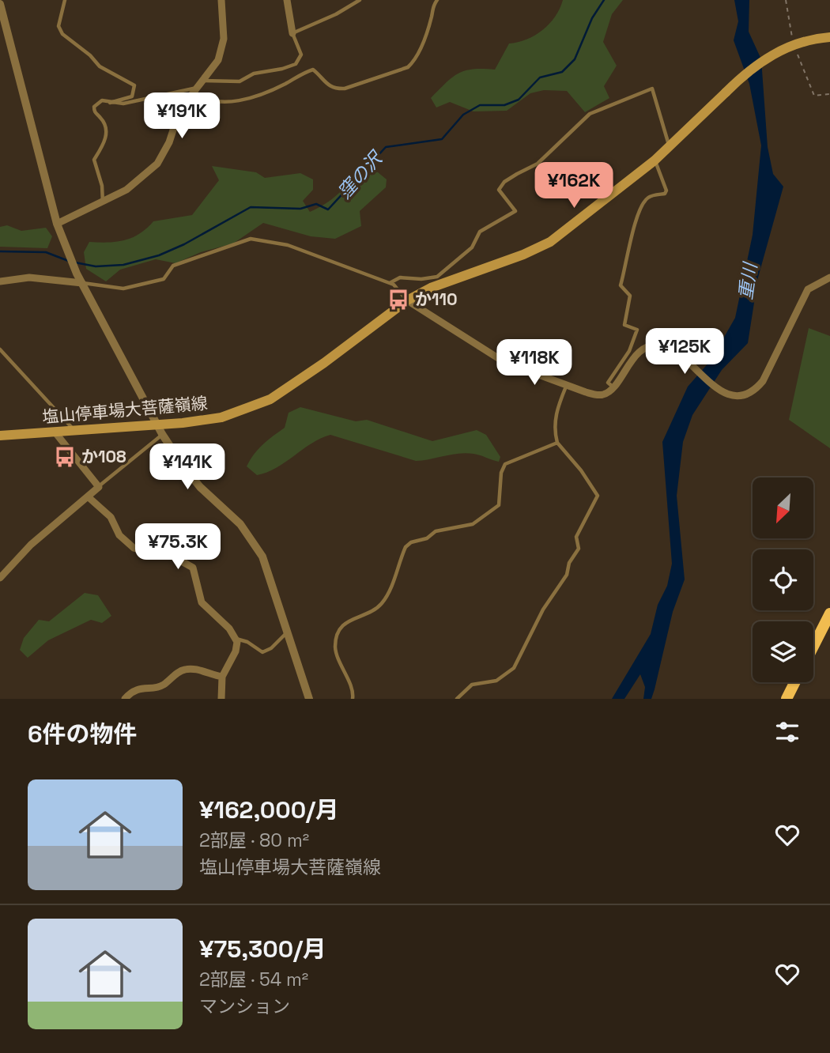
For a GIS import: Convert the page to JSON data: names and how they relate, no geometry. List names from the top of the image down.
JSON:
{
  "streets": {
    "main road": ["塩山停車場大菩薩嶺線"]
  },
  "water": ["窪の沢", "重川"],
  "places": {
    "bus stop": ["か110", "か108"]
  },
  "north": "bottom left",
  "page": {
    "price": [
      "¥191K",
      "¥162K",
      "¥125K",
      "¥118K",
      "¥141K",
      "¥75.3K"
    ],
    "heading": "6件の物件",
    "list": [
      {
        "name": "¥162,000/月",
        "note": "2部屋 · 80 m² · 塩山停車場大菩薩嶺線"
      },
      {
        "name": "¥75,300/月",
        "note": "2部屋 · 54 m² · マンション"
      }
    ]
  }
}
